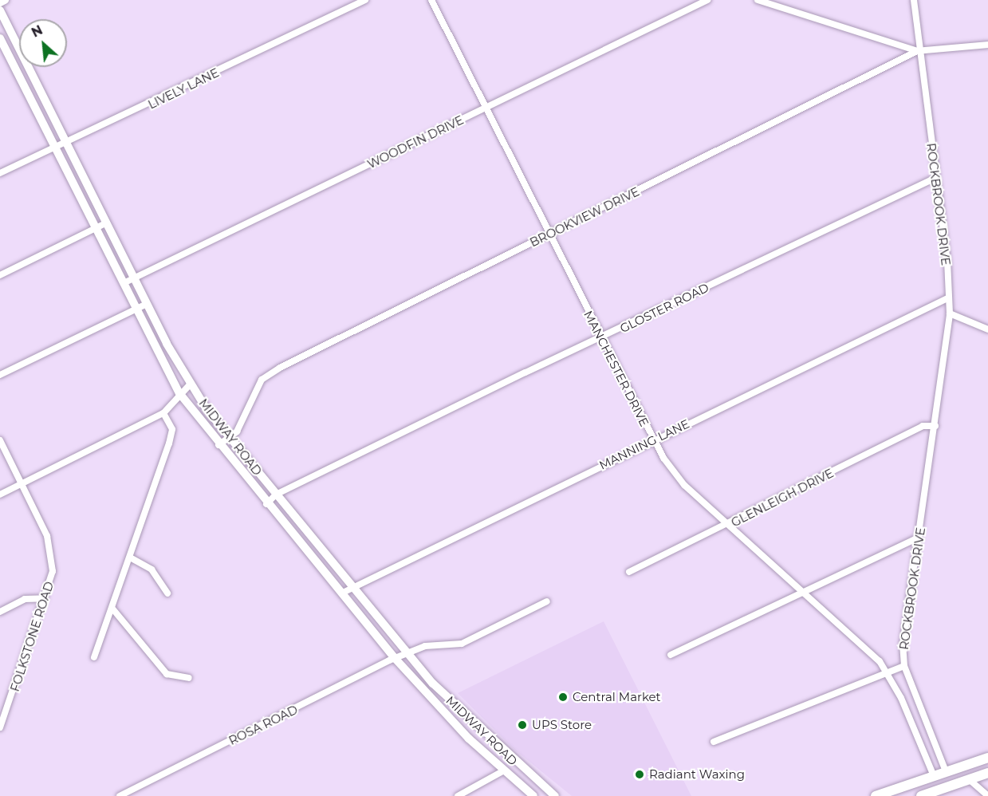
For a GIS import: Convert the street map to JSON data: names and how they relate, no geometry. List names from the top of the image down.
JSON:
{
  "streets": {
    "main road": ["MIDWAY ROAD"],
    "street": [
      "LIVELY LANE",
      "WOODFIN DRIVE",
      "ROCKBROOK DRIVE",
      "BROOKVIEW DRIVE",
      "GLOSTER ROAD",
      "MANCHESTER DRIVE",
      "MANNING LANE",
      "GLENLEIGH DRIVE",
      "FOLKSTONE ROAD",
      "ROSA ROAD"
    ]
  },
  "crossings": [
    ["LIVELY LANE", "MIDWAY ROAD"],
    ["WOODFIN DRIVE", "MANCHESTER DRIVE"],
    ["WOODFIN DRIVE", "MIDWAY ROAD"],
    ["ROCKBROOK DRIVE", "BROOKVIEW DRIVE"],
    ["ROCKBROOK DRIVE", "GLOSTER ROAD"],
    ["ROCKBROOK DRIVE", "MANCHESTER DRIVE"],
    ["ROCKBROOK DRIVE", "MANNING LANE"],
    ["ROCKBROOK DRIVE", "GLENLEIGH DRIVE"],
    ["BROOKVIEW DRIVE", "MANCHESTER DRIVE"],
    ["BROOKVIEW DRIVE", "MIDWAY ROAD"],
    ["GLOSTER ROAD", "MANCHESTER DRIVE"],
    ["GLOSTER ROAD", "MIDWAY ROAD"],
    ["MANCHESTER DRIVE", "MANNING LANE"],
    ["MANCHESTER DRIVE", "GLENLEIGH DRIVE"],
    ["MIDWAY ROAD", "MANNING LANE"],
    ["MIDWAY ROAD", "ROSA ROAD"]
  ],
  "places": ["Central Market", "UPS Store", "Radiant Waxing"],
  "north": "top left"
}
